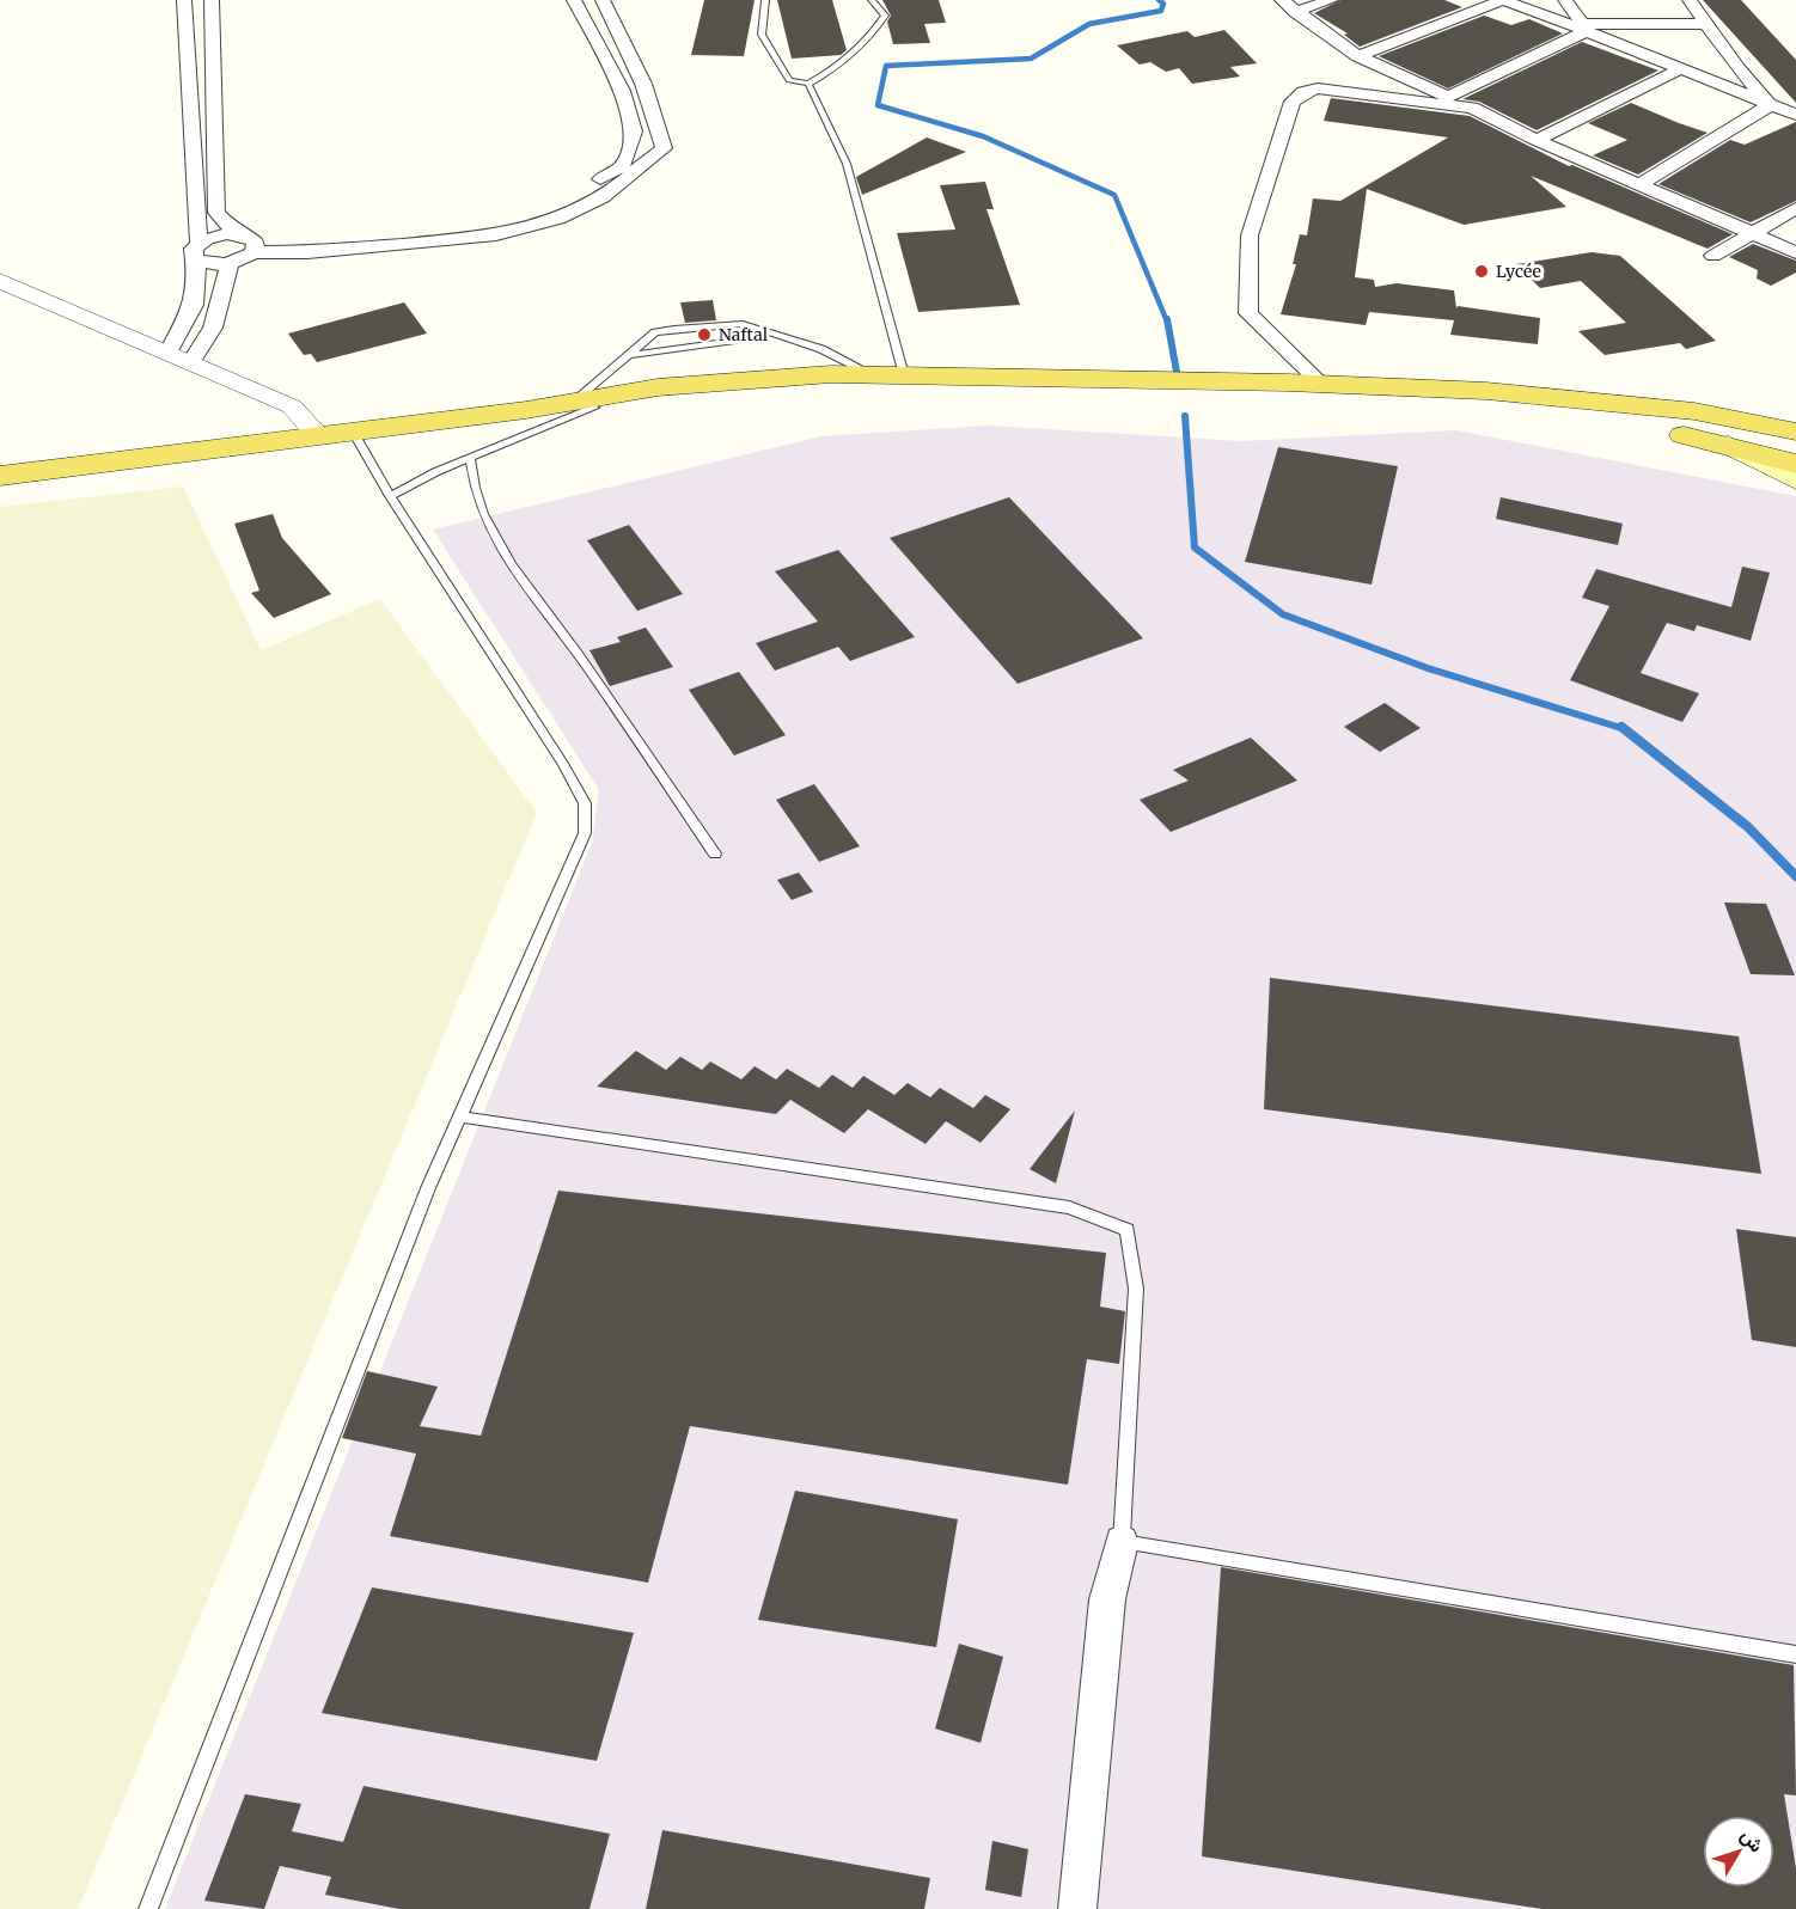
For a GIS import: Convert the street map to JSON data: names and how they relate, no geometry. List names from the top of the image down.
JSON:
{
  "places": ["Lycée", "Naftal"],
  "north": "top right"
}
